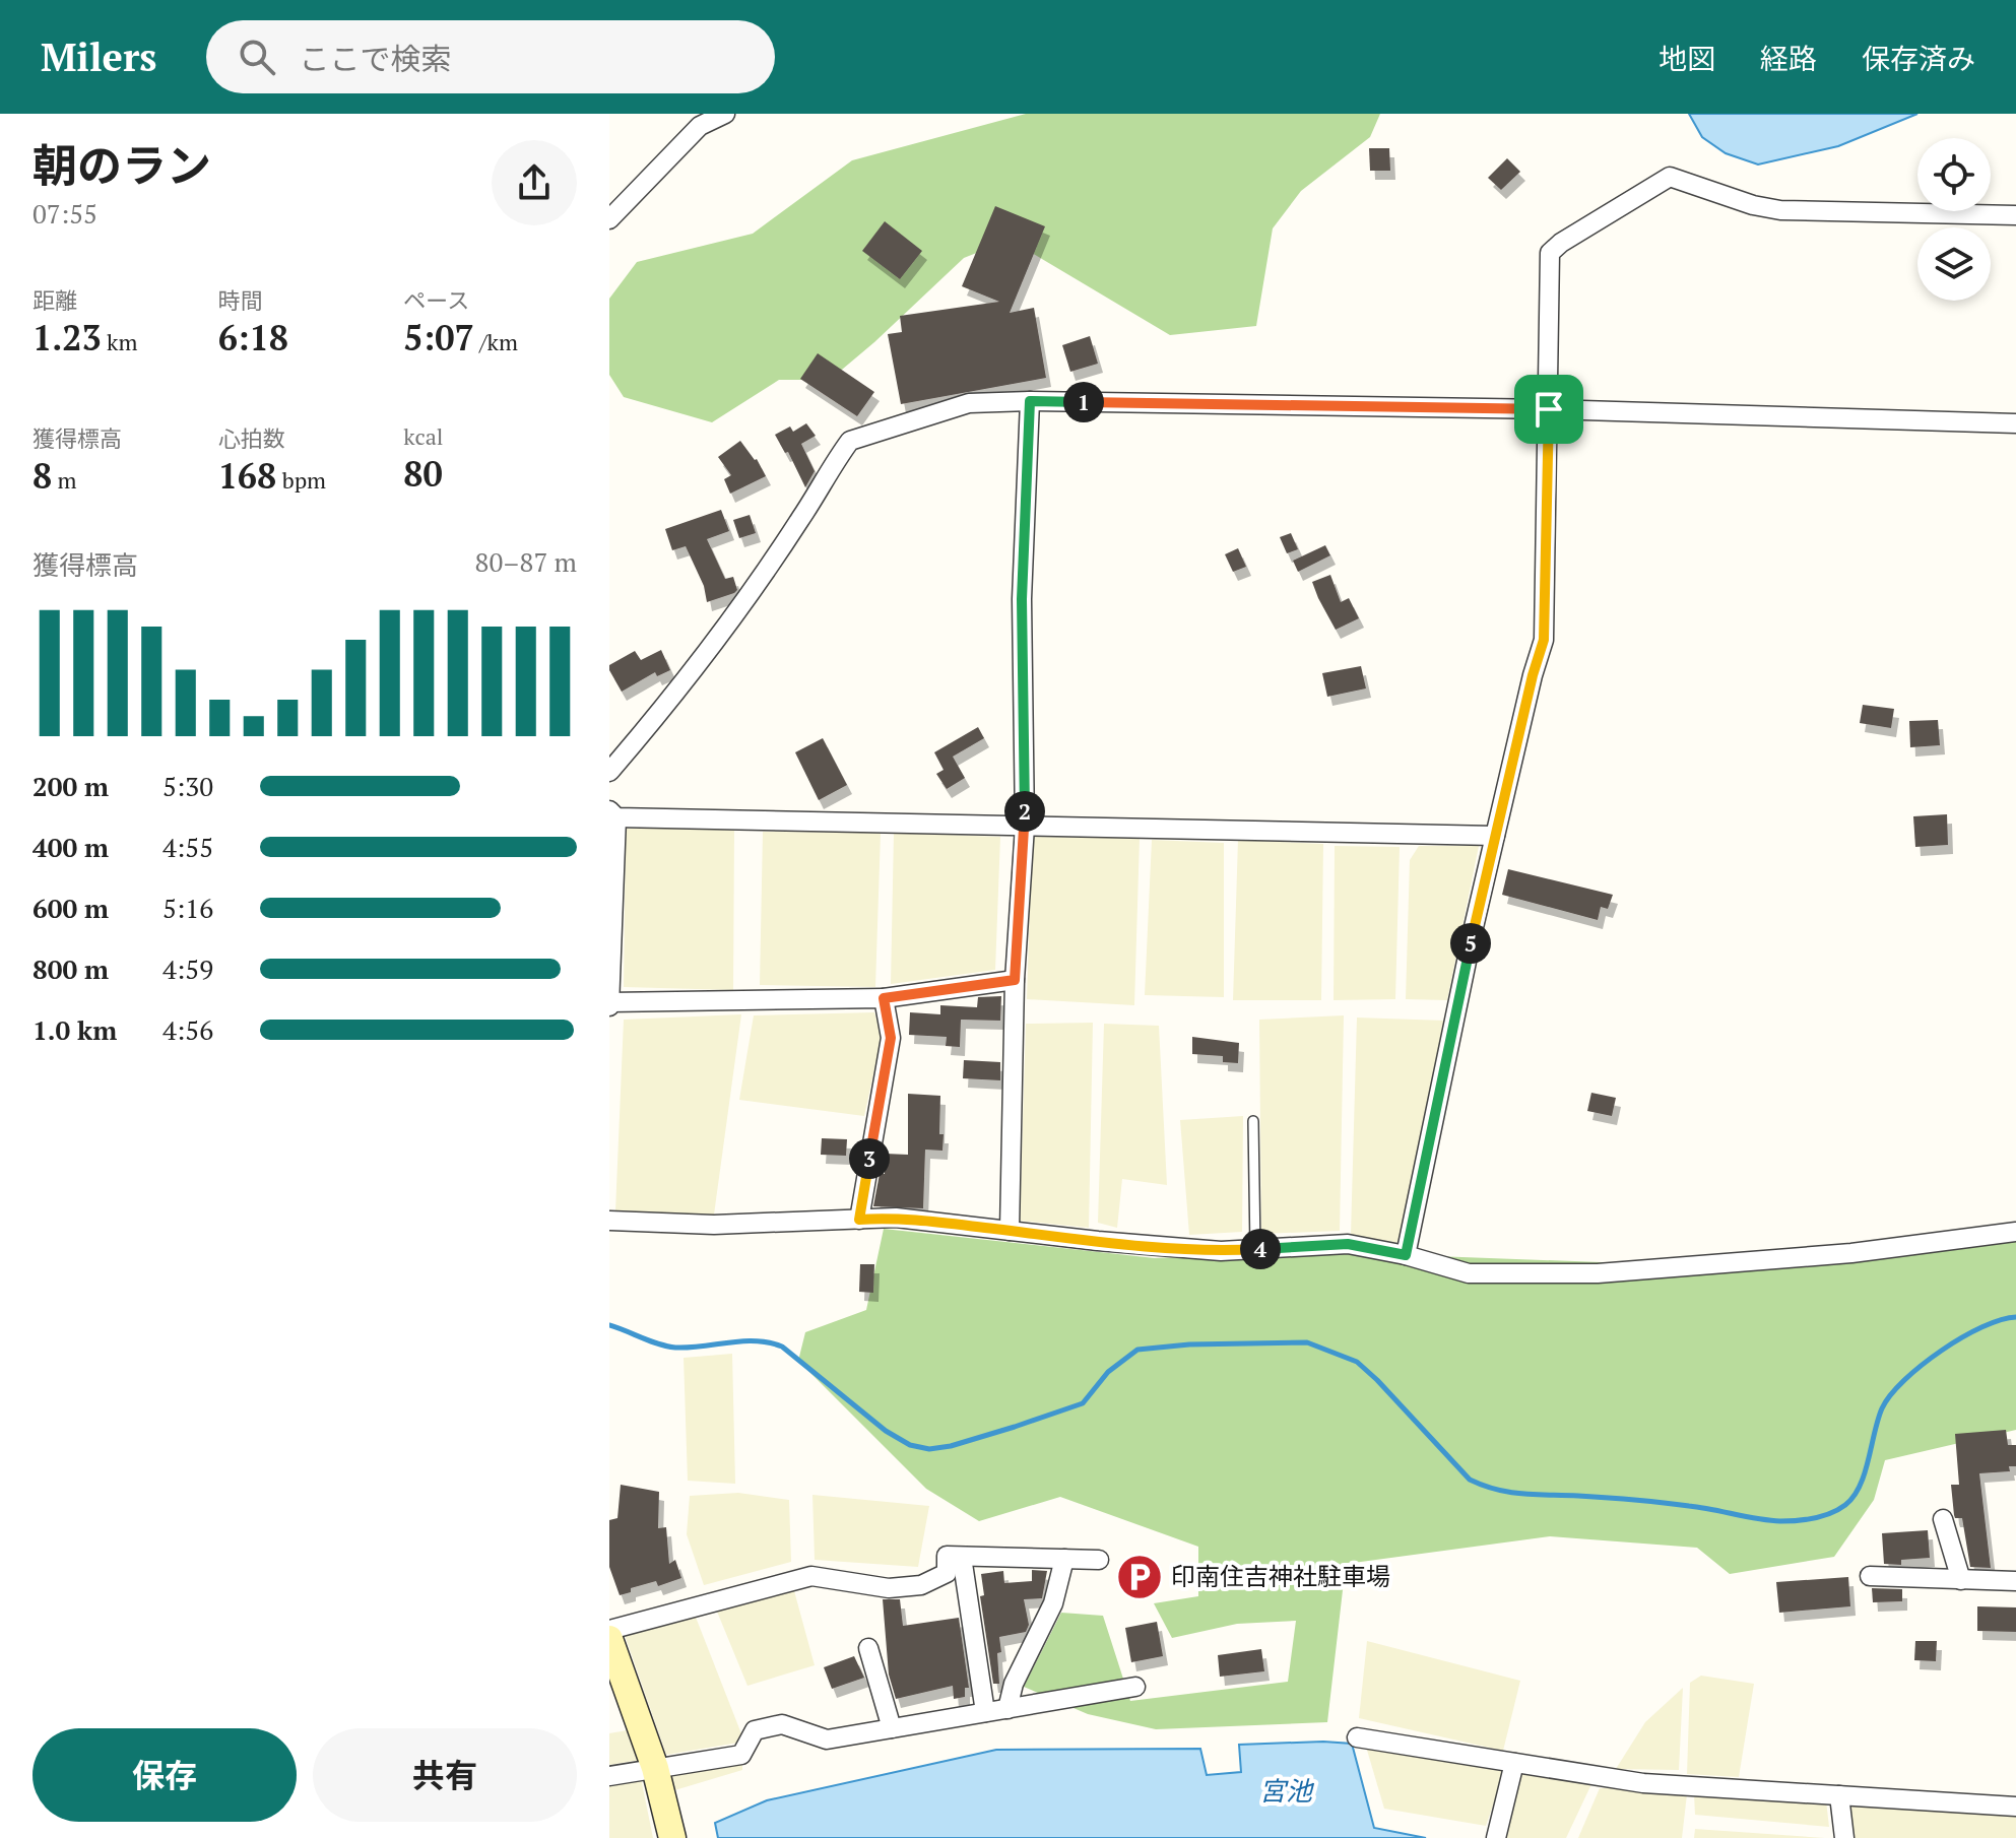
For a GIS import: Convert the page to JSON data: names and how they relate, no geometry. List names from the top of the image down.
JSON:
{
  "water": ["宮池"],
  "places": {
    "parking": ["印南住吉神社駐車場"]
  },
  "page": {
    "header": "Milers",
    "search": "ここで検索",
    "nav": ["地図", "経路", "保存済み"],
    "heading": ["朝のラン", "07:55"],
    "stats": [
      ["距離", "1.23 km"],
      ["時間", "6:18"],
      ["ペース", "5:07 /km"],
      ["獲得標高", "8 m"],
      ["心拍数", "168 bpm"],
      ["kcal", "80"]
    ],
    "pins": [
      "1",
      "2",
      "5",
      "3",
      "4"
    ],
    "chart": ["獲得標高", "80–87 m"],
    "list": [
      {
        "name": "200 m",
        "note": "5:30"
      },
      {
        "name": "400 m",
        "note": "4:55"
      },
      {
        "name": "600 m",
        "note": "5:16"
      },
      {
        "name": "800 m",
        "note": "4:59"
      },
      {
        "name": "1.0 km",
        "note": "4:56"
      }
    ],
    "buttons": ["保存", "共有"]
  }
}
